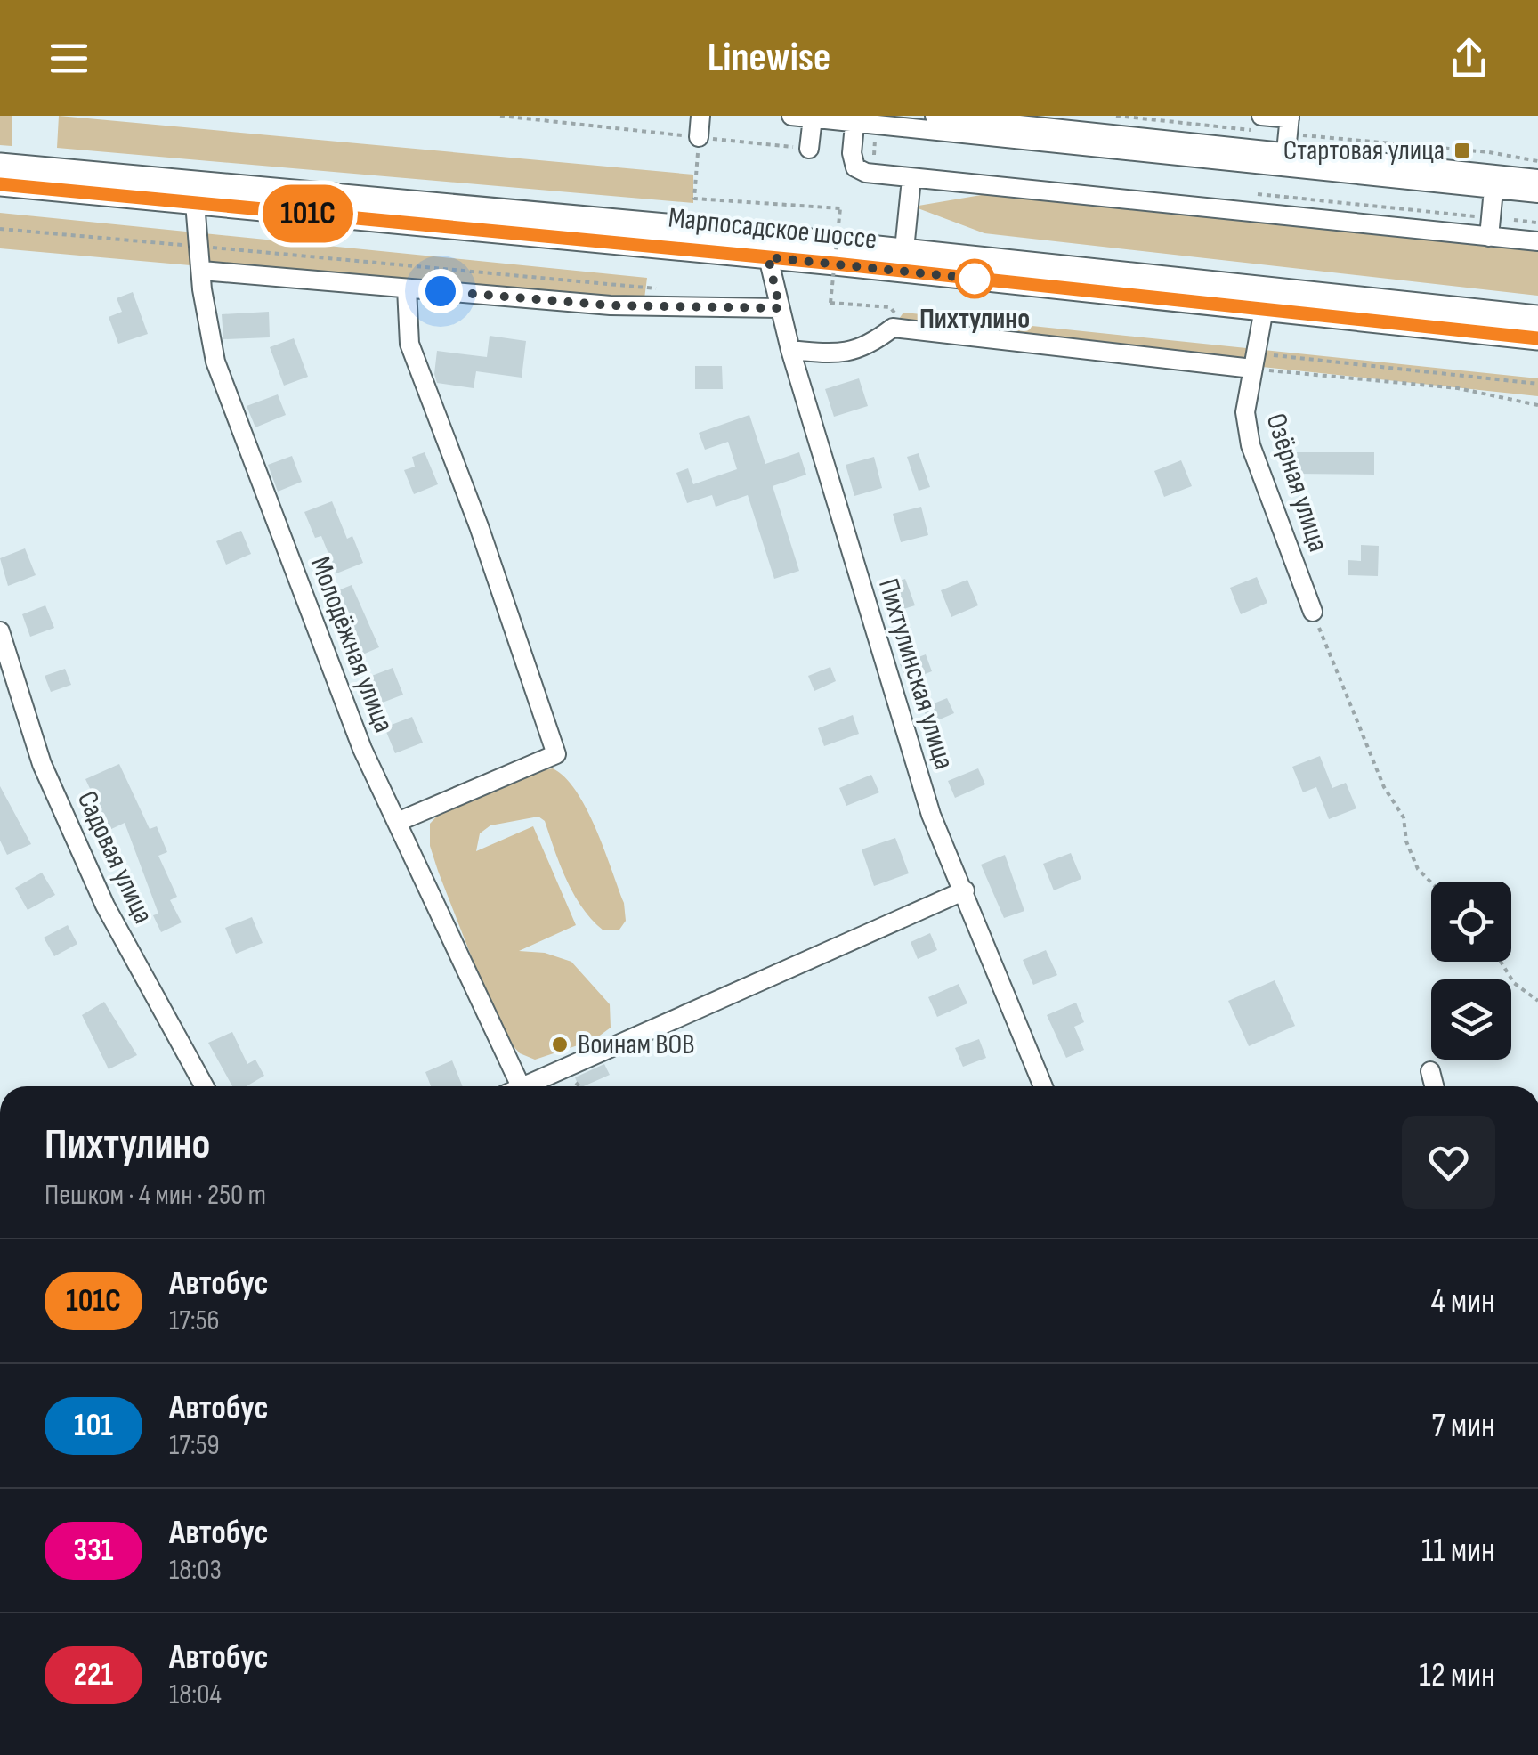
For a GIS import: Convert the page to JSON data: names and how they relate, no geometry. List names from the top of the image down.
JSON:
{
  "streets": {
    "main road": ["Марпосадское шоссе"],
    "street": [
      "Озёрная улица",
      "Молодёжная улица",
      "Пихтулинская улица",
      "Садовая улица"
    ]
  },
  "crossings": [
    ["Марпосадское шоссе", "Озёрная улица"],
    ["Марпосадское шоссе", "Молодёжная улица"],
    ["Марпосадское шоссе", "Пихтулинская улица"]
  ],
  "places": {
    "transit": ["Стартовая улица"],
    "other": ["Пихтулино", "Воинам ВОВ"]
  },
  "lines": ["bus line 101С"],
  "page": {
    "header": "Linewise",
    "on_map": "101С",
    "heading": ["Пихтулино", "Пешком · 4 мин · 250 m"],
    "list": [
      {
        "mark": "101С",
        "name": "Автобус",
        "note": "17:56",
        "value": "4 мин"
      },
      {
        "mark": "101",
        "name": "Автобус",
        "note": "17:59",
        "value": "7 мин"
      },
      {
        "mark": "331",
        "name": "Автобус",
        "note": "18:03",
        "value": "11 мин"
      },
      {
        "mark": "221",
        "name": "Автобус",
        "note": "18:04",
        "value": "12 мин"
      }
    ]
  }
}
